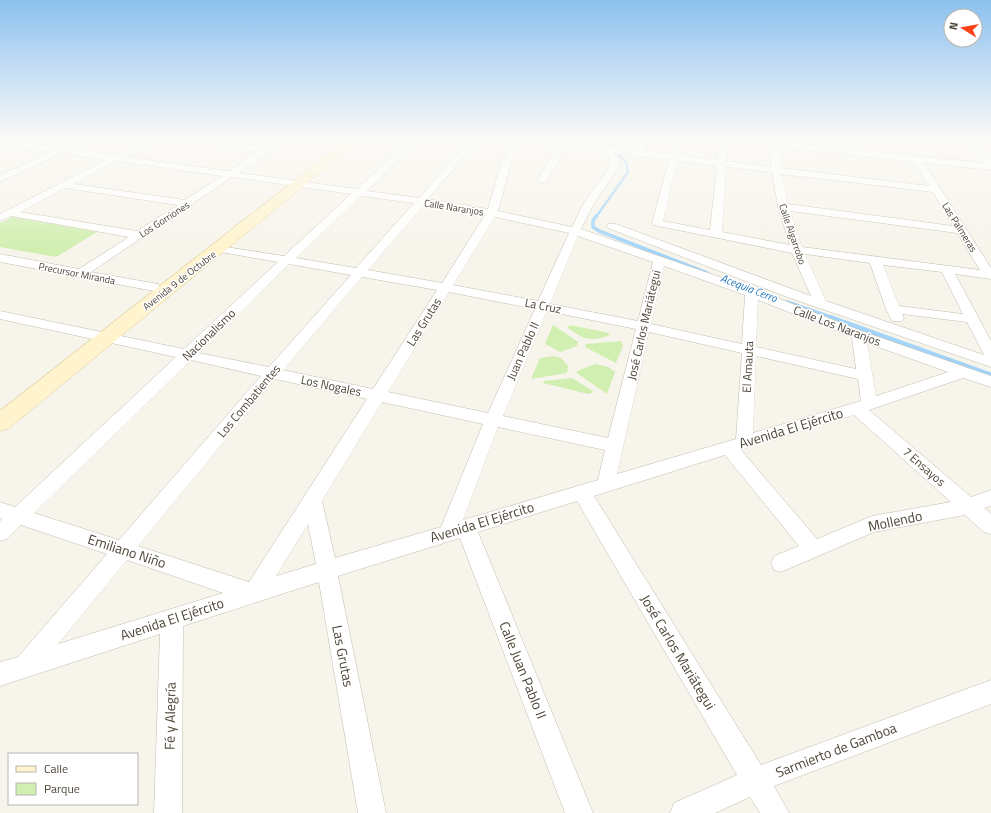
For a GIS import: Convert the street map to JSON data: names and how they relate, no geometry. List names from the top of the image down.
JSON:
{
  "streets": {
    "street": [
      "Calle Naranjos",
      "Los Gorriones",
      "Las Palmeras",
      "Calle Algarrobo",
      "Precursor Miranda",
      "Avenida 9 de Octubre",
      "La Cruz",
      "Las Grutas",
      "José Carlos Mariátegui",
      "Calle Los Naranjos",
      "Nacionalismo",
      "Juan Pablo II",
      "El Amauta",
      "Los Nogales",
      "Los Combatientes",
      "Avenida El Ejército",
      "7 Ensayos",
      "Mollendo",
      "Emiliano Niño",
      "Calle Juan Pablo II",
      "Fé y Alegría",
      "Sarmierto de Gamboa"
    ]
  },
  "crossings": [
    ["Calle Naranjos", "Avenida 9 de Octubre"],
    ["Calle Naranjos", "Las Grutas"],
    ["Calle Naranjos", "Calle Los Naranjos"],
    ["Calle Naranjos", "Nacionalismo"],
    ["Calle Naranjos", "Juan Pablo II"],
    ["Calle Naranjos", "Los Combatientes"],
    ["Los Gorriones", "Precursor Miranda"],
    ["Precursor Miranda", "Avenida 9 de Octubre"],
    ["Avenida 9 de Octubre", "La Cruz"],
    ["Avenida 9 de Octubre", "Los Nogales"],
    ["La Cruz", "Las Grutas"],
    ["La Cruz", "José Carlos Mariátegui"],
    ["La Cruz", "Nacionalismo"],
    ["La Cruz", "Juan Pablo II"],
    ["La Cruz", "El Amauta"],
    ["La Cruz", "Los Combatientes"],
    ["Las Grutas", "Los Nogales"],
    ["Las Grutas", "Avenida El Ejército"],
    ["Las Grutas", "Emiliano Niño"],
    ["José Carlos Mariátegui", "Calle Los Naranjos"],
    ["José Carlos Mariátegui", "Los Nogales"],
    ["José Carlos Mariátegui", "Avenida El Ejército"],
    ["José Carlos Mariátegui", "Sarmierto de Gamboa"],
    ["Calle Los Naranjos", "Juan Pablo II"],
    ["Calle Los Naranjos", "El Amauta"],
    ["Calle Los Naranjos", "Avenida El Ejército"],
    ["Nacionalismo", "Los Nogales"],
    ["Nacionalismo", "Emiliano Niño"],
    ["Juan Pablo II", "Los Nogales"],
    ["Juan Pablo II", "Avenida El Ejército"],
    ["Juan Pablo II", "Calle Juan Pablo II"],
    ["El Amauta", "Avenida El Ejército"],
    ["Los Nogales", "Los Combatientes"],
    ["Los Combatientes", "Avenida El Ejército"],
    ["Los Combatientes", "Emiliano Niño"],
    ["Avenida El Ejército", "7 Ensayos"],
    ["Avenida El Ejército", "Emiliano Niño"],
    ["Avenida El Ejército", "Calle Juan Pablo II"],
    ["Avenida El Ejército", "Fé y Alegría"],
    ["7 Ensayos", "Mollendo"]
  ],
  "water": ["Acequia Cerro"],
  "legend": ["Calle", "Parque"],
  "north": "left"
}
